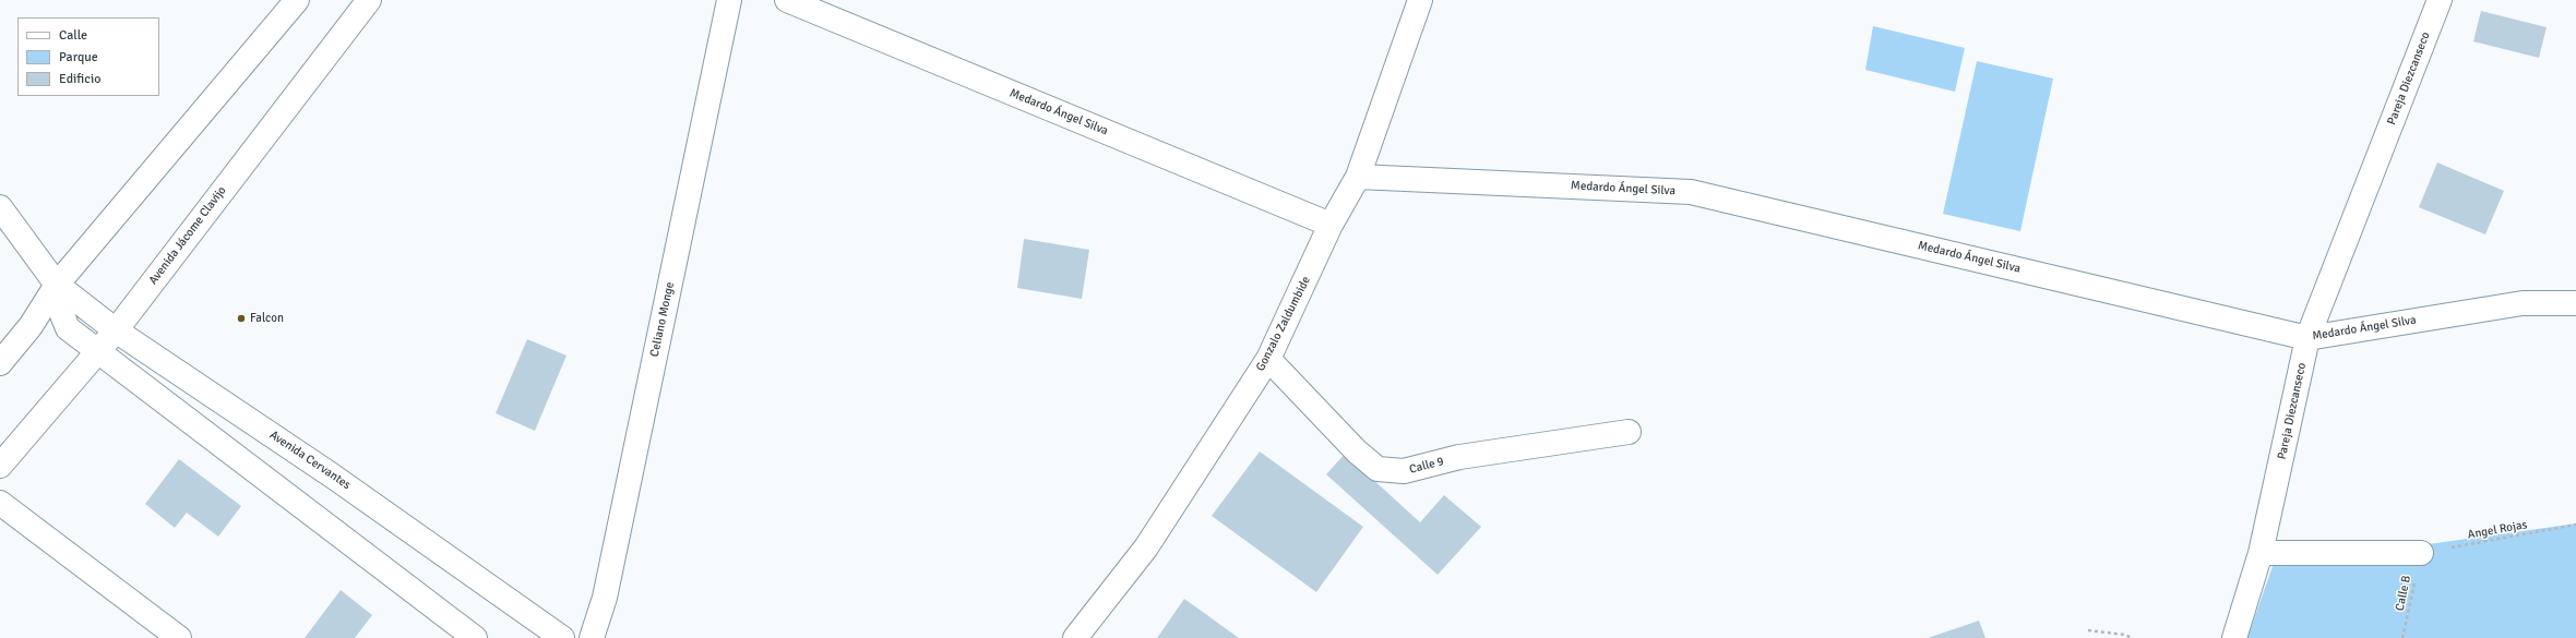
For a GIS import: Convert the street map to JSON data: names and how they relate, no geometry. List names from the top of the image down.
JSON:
{
  "streets": {
    "street": [
      "Pareja Diezcanseco",
      "Medardo Ángel Silva",
      "Avenida Jácome Clavijo",
      "Celiano Monge",
      "Gonzalo Zaldumbide",
      "Avenida Cervantes",
      "Calle 9"
    ],
    "path": ["Angel Rojas", "Calle B"]
  },
  "crossings": [
    ["Pareja Diezcanseco", "Medardo Ángel Silva"],
    ["Medardo Ángel Silva", "Gonzalo Zaldumbide"],
    ["Avenida Jácome Clavijo", "Avenida Cervantes"],
    ["Gonzalo Zaldumbide", "Calle 9"],
    ["Angel Rojas", "Calle B"]
  ],
  "places": ["Falcon"],
  "legend": ["Calle", "Parque", "Edificio"]
}
